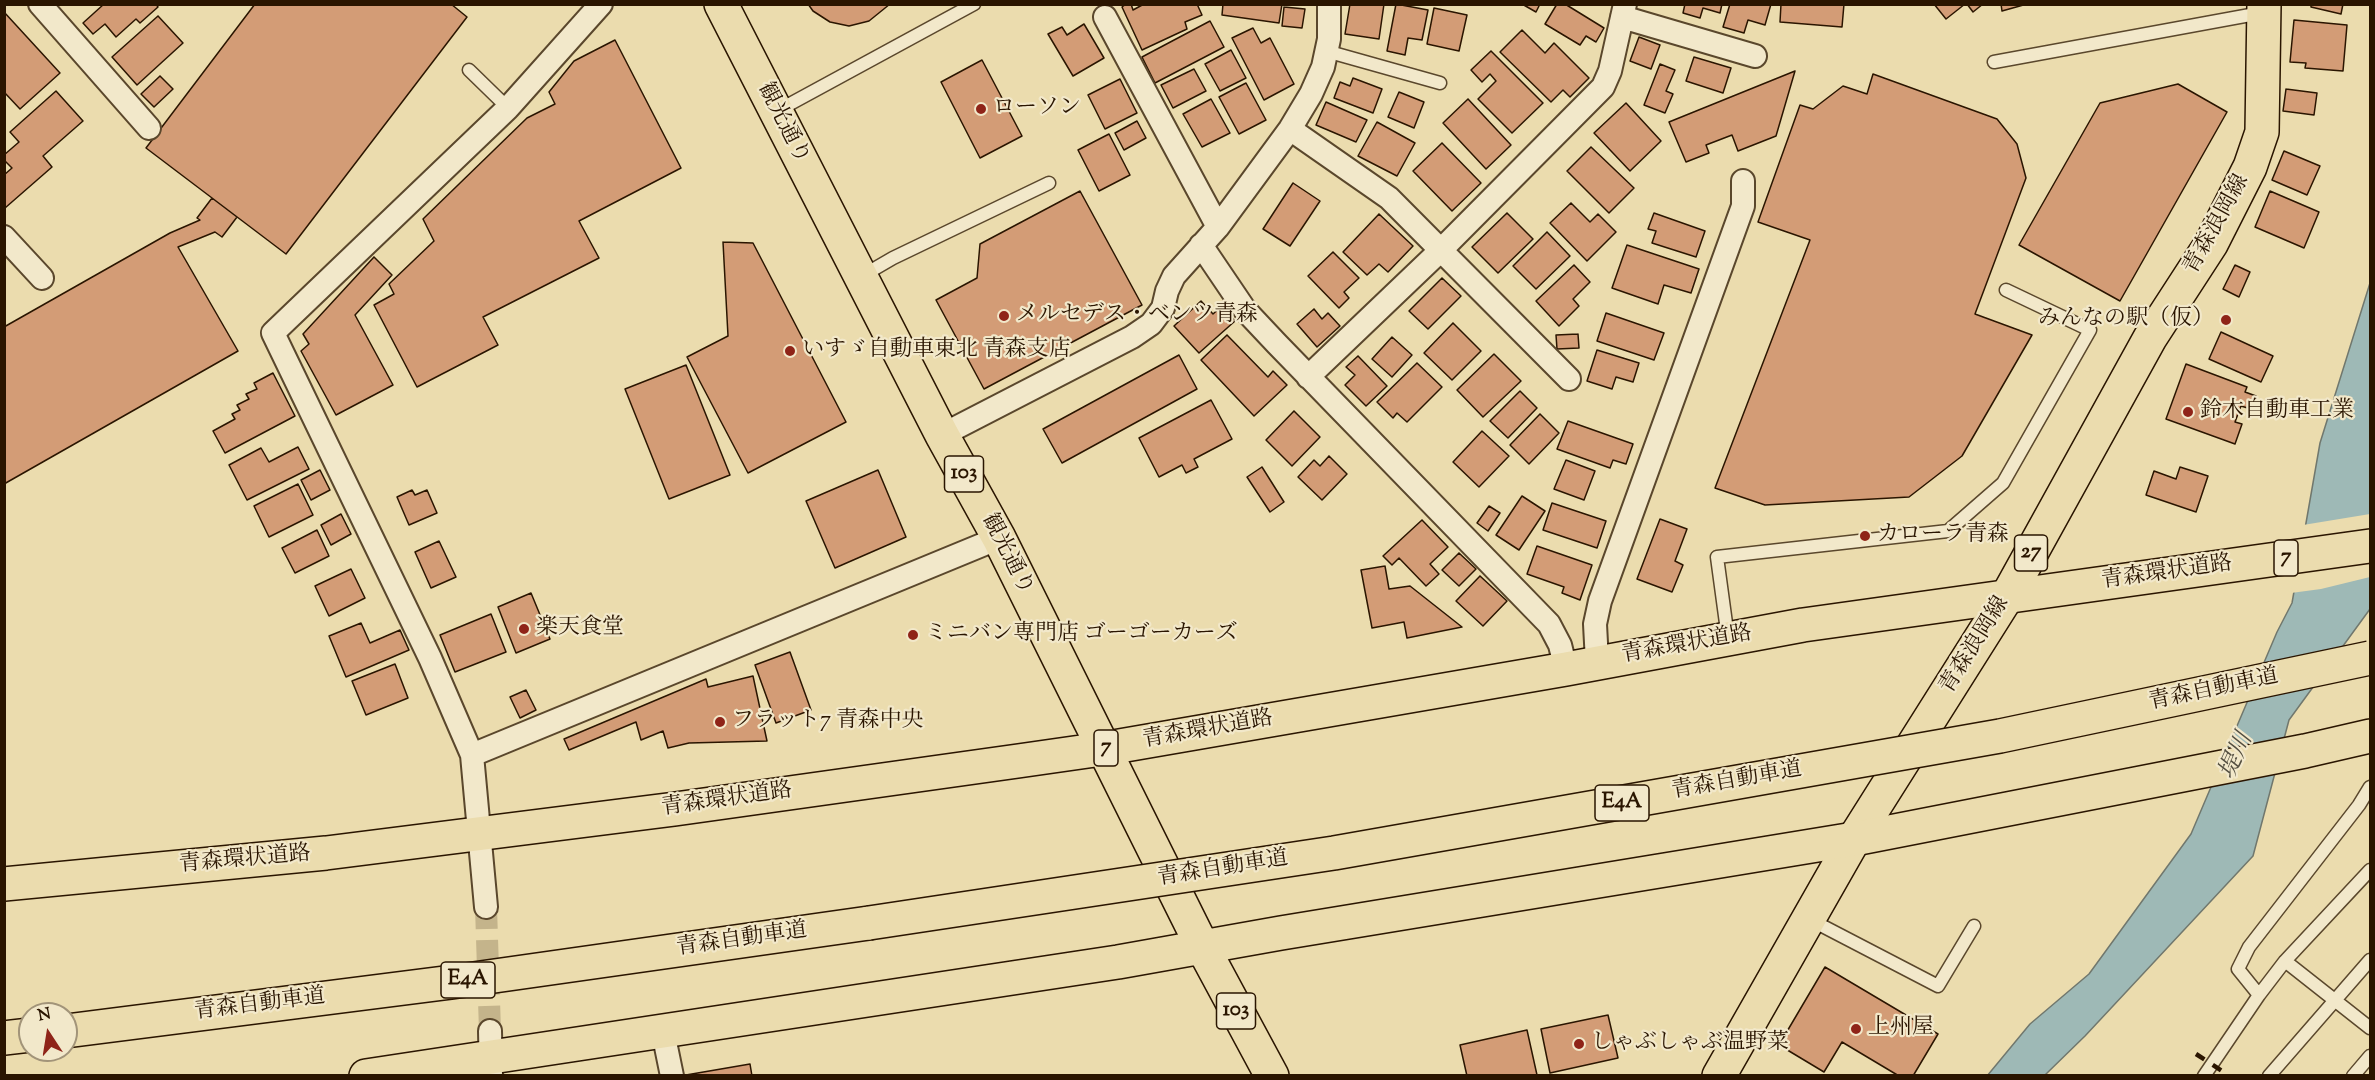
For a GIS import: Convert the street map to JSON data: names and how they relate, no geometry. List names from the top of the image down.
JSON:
{
  "streets": {
    "main road": [
      "観光通り",
      "青森浪岡線",
      "103",
      "27",
      "7",
      "青森環状道路",
      "青森自動車道",
      "E4A"
    ]
  },
  "crossings": [
    ["観光通り", "青森環状道路"],
    ["青森浪岡線", "青森環状道路"]
  ],
  "water": ["堤川"],
  "places": [
    "ローソン",
    "メルセデス・ベンツ青森",
    "みんなの駅（仮）",
    "いすゞ自動車東北 青森支店",
    "鈴木自動車工業",
    "カローラ青森",
    "楽天食堂",
    "ミニバン専門店 ゴーゴーカーズ",
    "フラット7 青森中央",
    "上州屋",
    "しゃぶしゃぶ温野菜"
  ],
  "north": "top"
}
